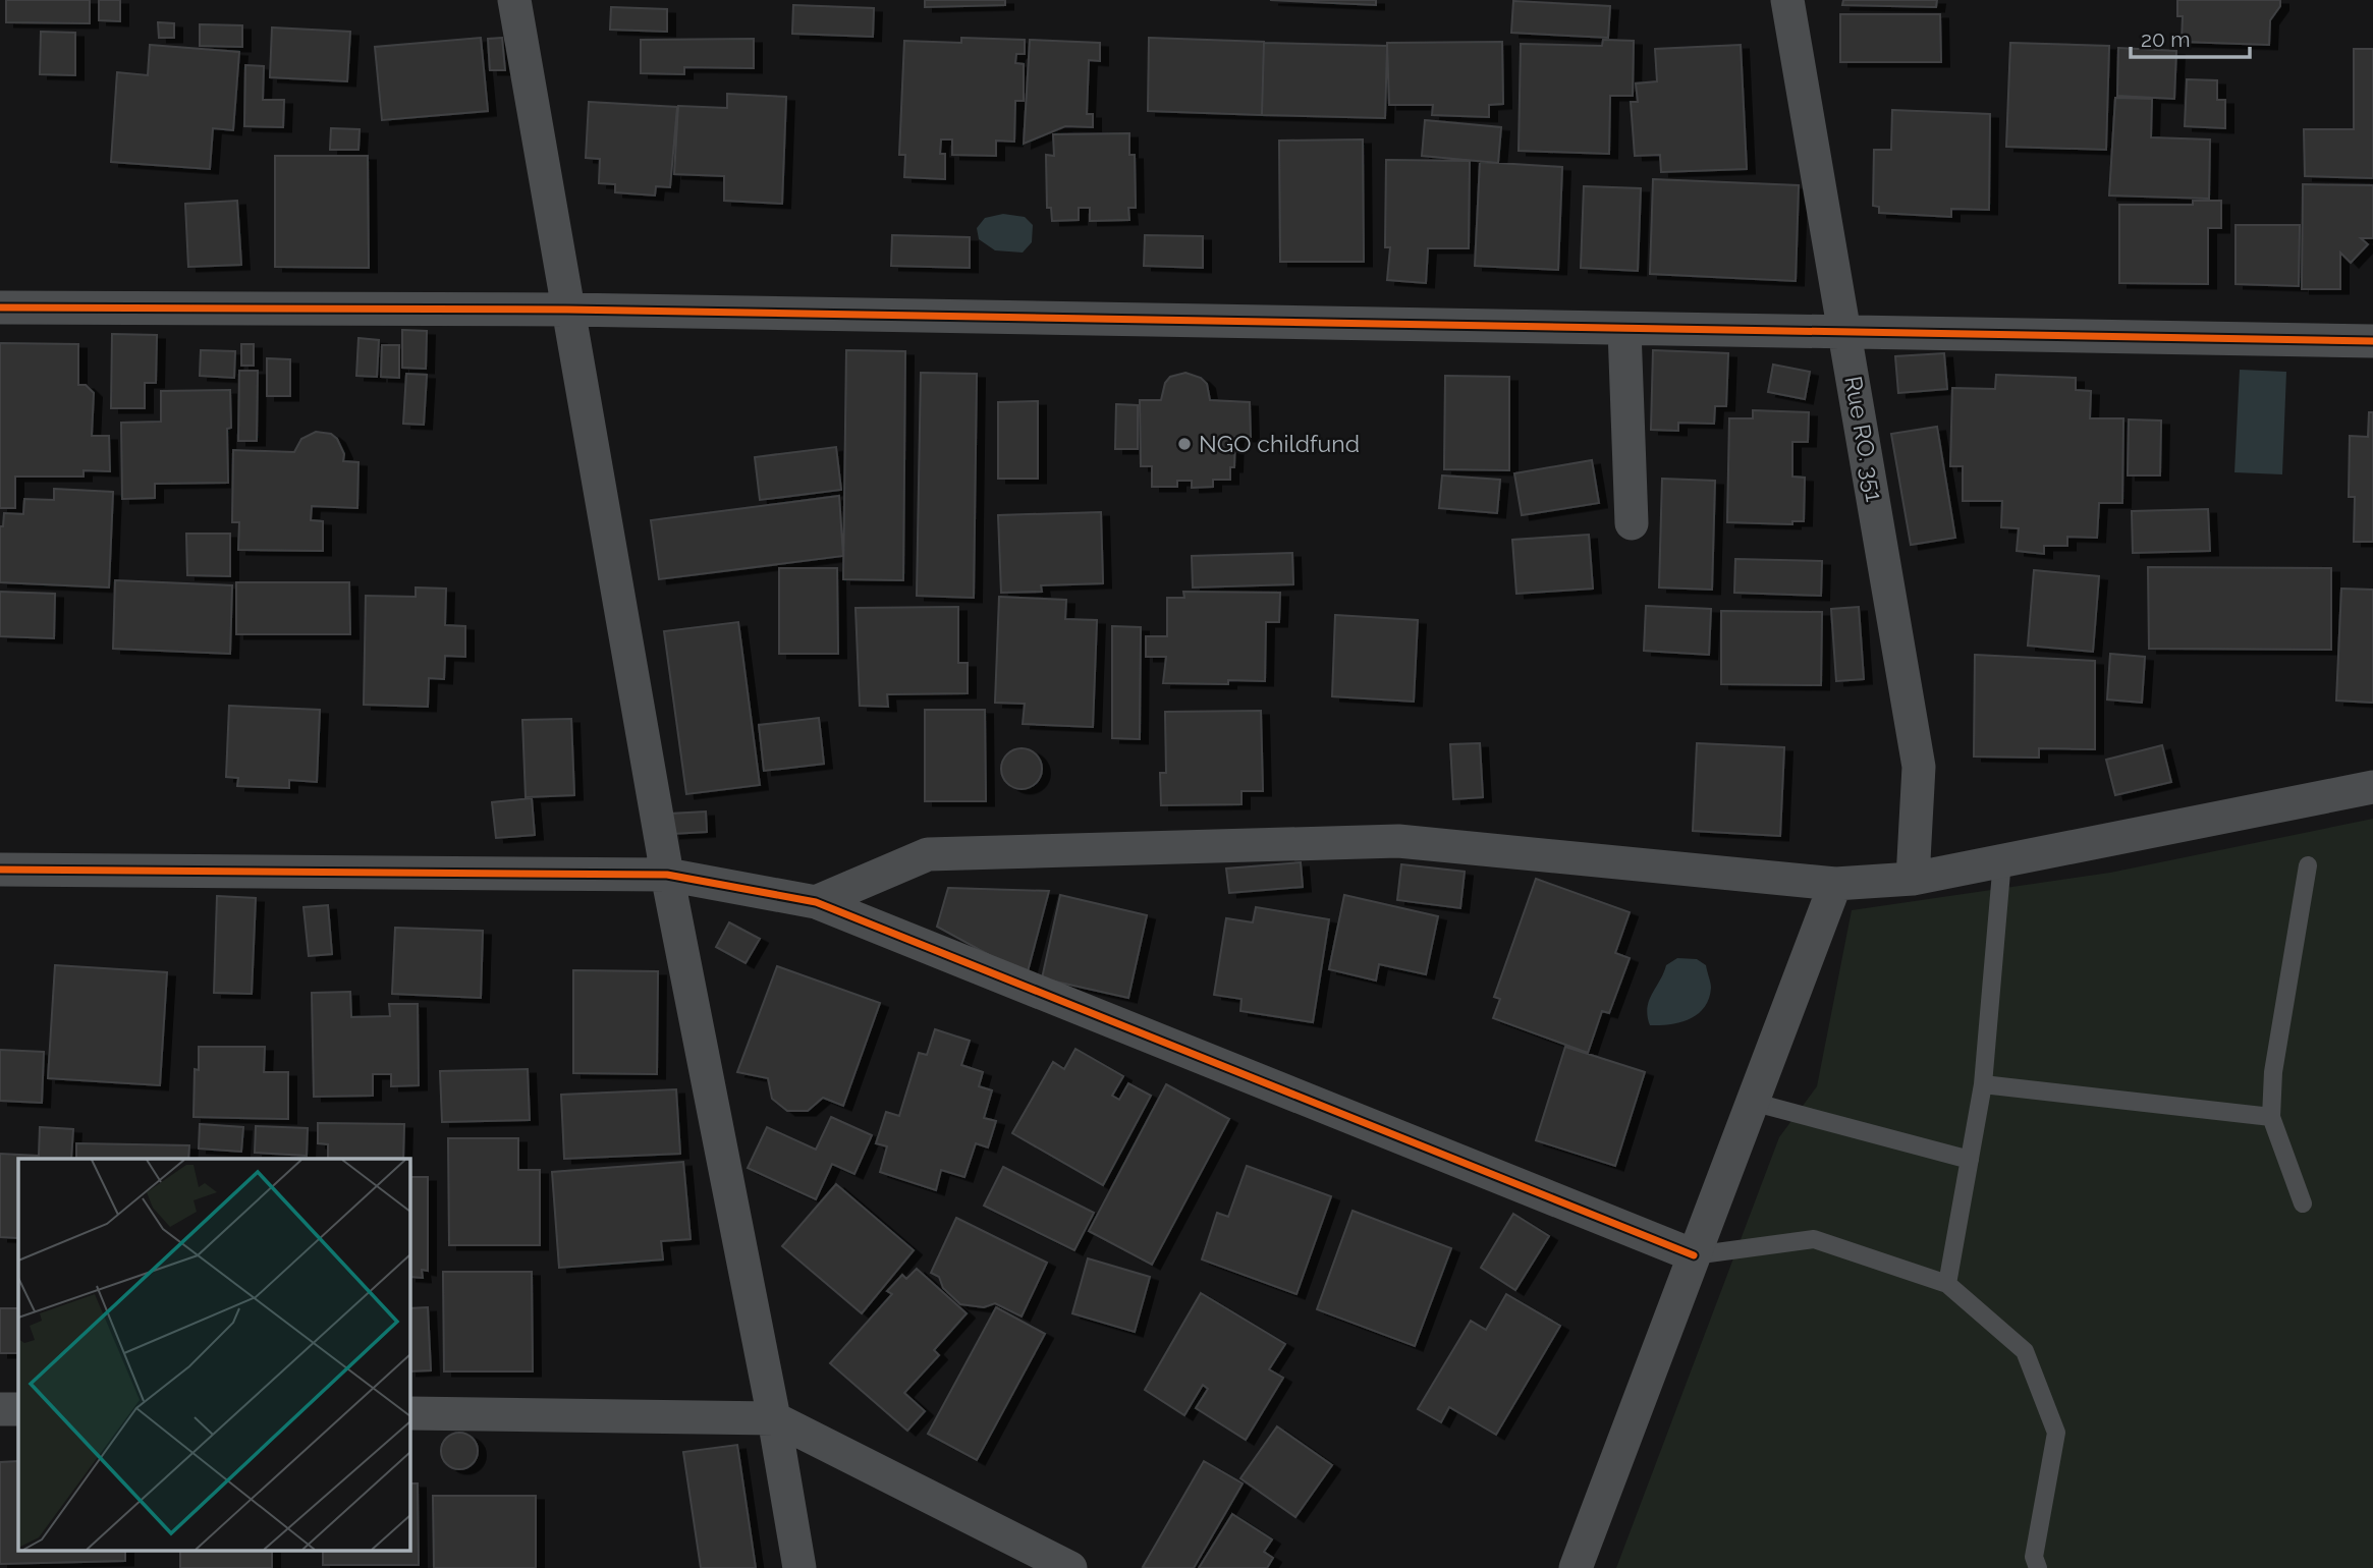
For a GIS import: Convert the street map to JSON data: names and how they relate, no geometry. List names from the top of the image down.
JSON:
{
  "streets": {
    "street": ["Rue RO. 351"]
  },
  "places": ["NGO childfund"],
  "scale_bar": "20 m"
}
